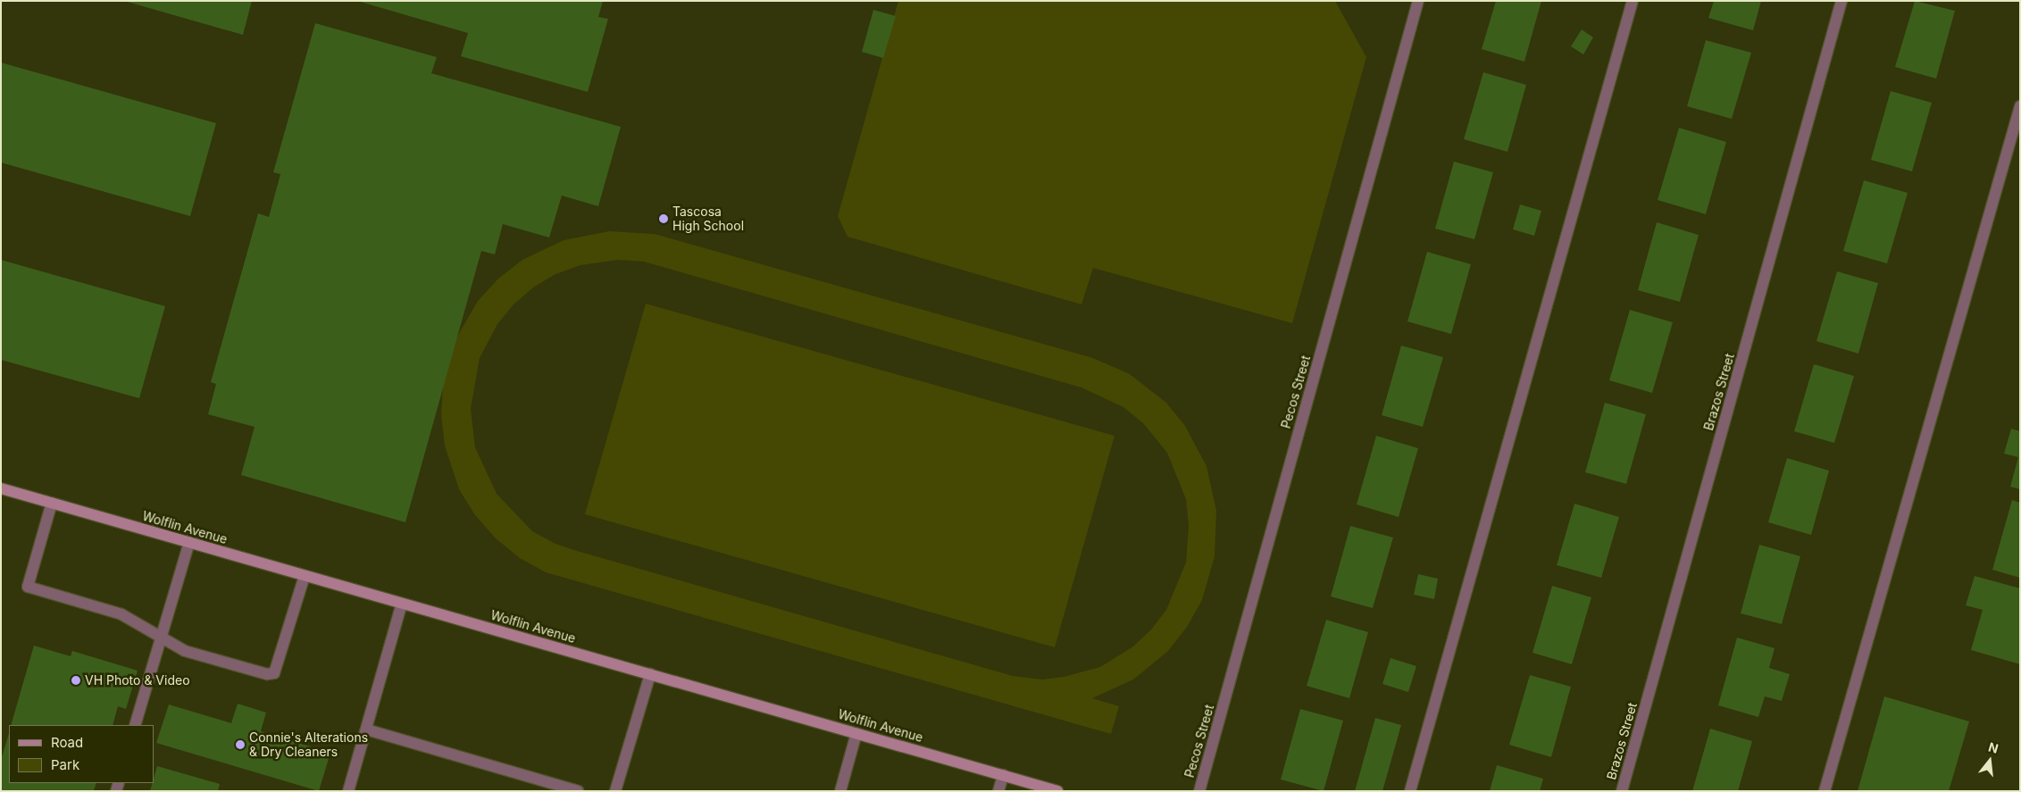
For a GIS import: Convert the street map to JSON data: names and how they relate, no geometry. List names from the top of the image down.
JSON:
{
  "streets": {
    "main road": ["Wolflin Avenue"],
    "street": ["Pecos Street", "Brazos Street"]
  },
  "places": ["Tascosa High School", "VH Photo & Video", "Connie's Alterations & Dry Cleaners"],
  "legend": ["Road", "Park"],
  "north": "top"
}
